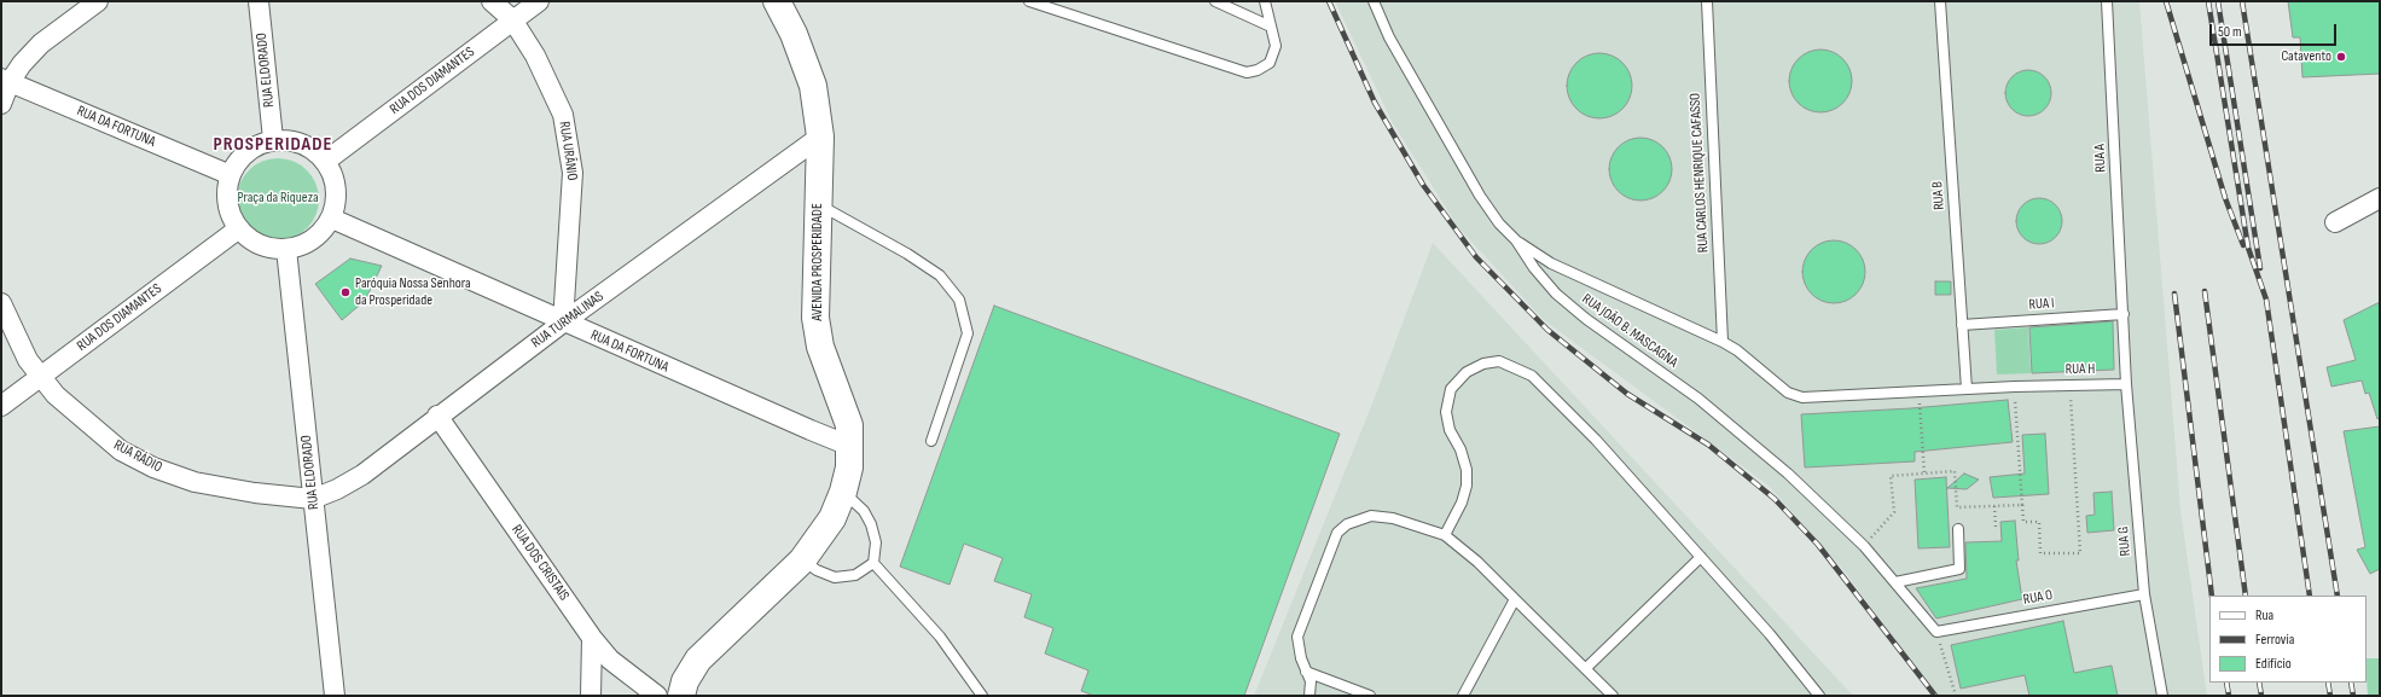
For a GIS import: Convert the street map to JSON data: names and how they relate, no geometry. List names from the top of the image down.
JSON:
{
  "streets": {
    "main road": ["AVENIDA PROSPERIDADE"],
    "street": [
      "RUA ELDORADO",
      "RUA DOS DIAMANTES",
      "RUA DA FORTUNA",
      "RUA URÂNIO",
      "RUA TURMALINAS",
      "RUA RÁDIO",
      "RUA DOS CRISTAIS"
    ],
    "lane": [
      "RUA A",
      "RUA CARLOS HENRIQUE CAFASSO",
      "RUA B",
      "RUA I",
      "RUA JOÃO B. MASCAGNA",
      "RUA H",
      "RUA G",
      "RUA O"
    ]
  },
  "crossings": [
    ["RUA ELDORADO", "RUA DOS DIAMANTES"],
    ["RUA ELDORADO", "RUA DA FORTUNA"],
    ["RUA ELDORADO", "RUA TURMALINAS"],
    ["RUA ELDORADO", "RUA RÁDIO"],
    ["RUA DOS DIAMANTES", "RUA DA FORTUNA"],
    ["RUA DOS DIAMANTES", "RUA URÂNIO"],
    ["RUA DOS DIAMANTES", "RUA RÁDIO"],
    ["RUA DA FORTUNA", "RUA URÂNIO"],
    ["RUA DA FORTUNA", "AVENIDA PROSPERIDADE"],
    ["RUA DA FORTUNA", "RUA TURMALINAS"],
    ["RUA URÂNIO", "RUA TURMALINAS"],
    ["RUA A", "RUA I"],
    ["RUA CARLOS HENRIQUE CAFASSO", "RUA H"],
    ["RUA B", "RUA I"],
    ["RUA B", "RUA H"],
    ["AVENIDA PROSPERIDADE", "RUA TURMALINAS"],
    ["RUA TURMALINAS", "RUA RÁDIO"],
    ["RUA TURMALINAS", "RUA DOS CRISTAIS"],
    ["RUA JOÃO B. MASCAGNA", "RUA H"],
    ["RUA JOÃO B. MASCAGNA", "RUA O"],
    ["RUA H", "RUA G"],
    ["RUA G", "RUA O"]
  ],
  "districts": ["PROSPERIDADE"],
  "parks": ["Praça da Riqueza"],
  "places": ["Catavento", "Paróquia Nossa Senhora da Prosperidade"],
  "legend": ["Rua", "Ferrovia", "Edifício"],
  "scale_bar": "50 m"
}
